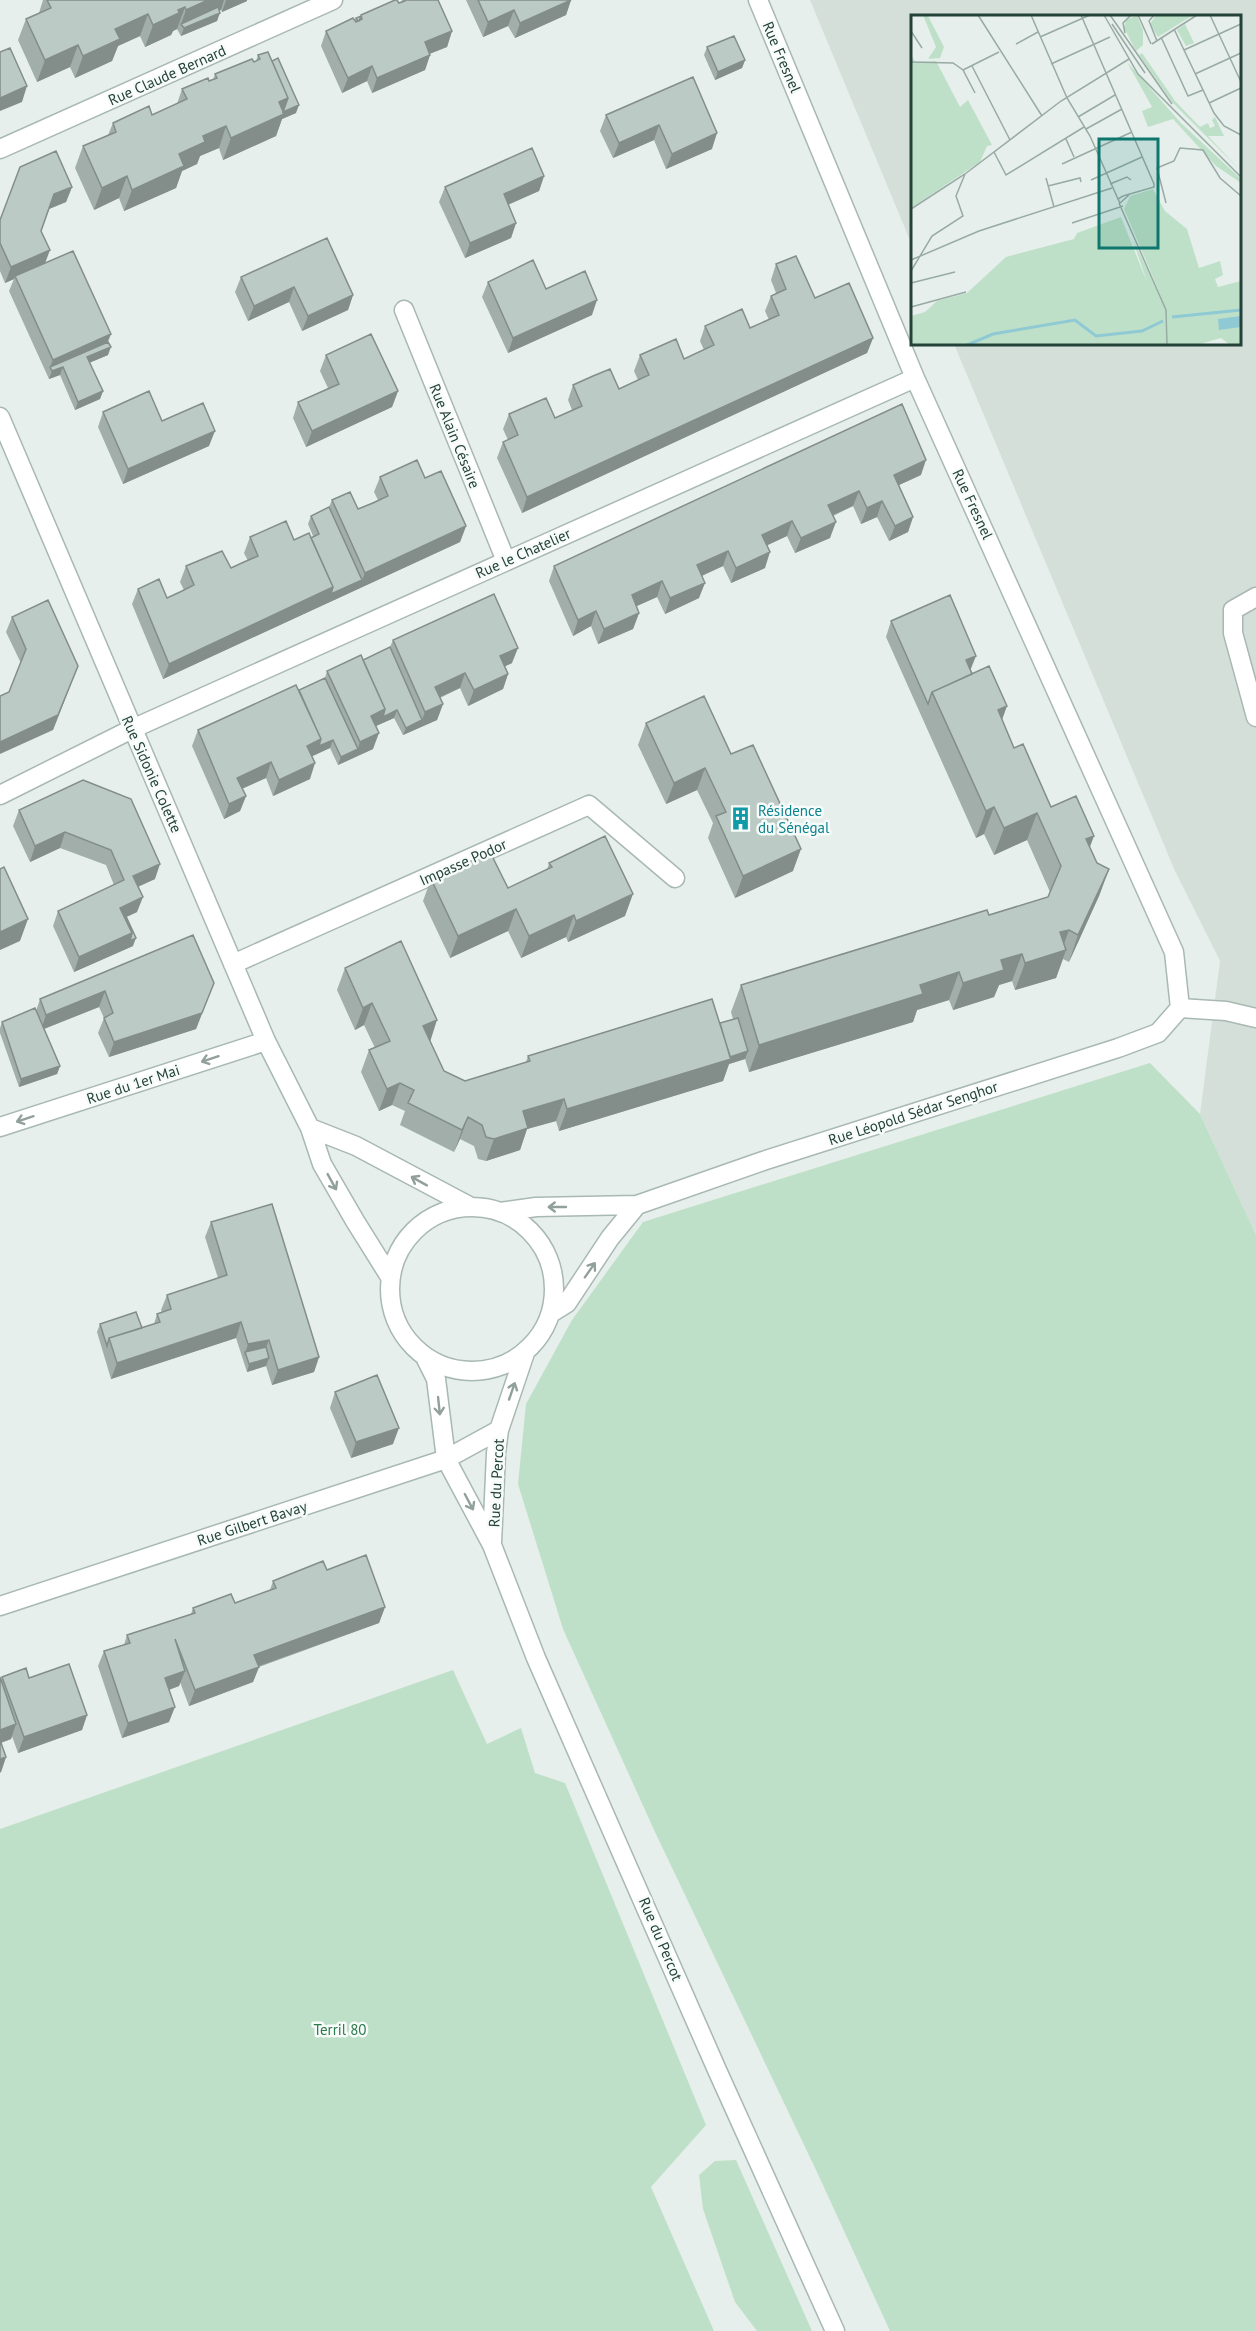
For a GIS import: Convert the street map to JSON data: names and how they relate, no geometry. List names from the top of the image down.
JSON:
{
  "streets": {
    "street": [
      "Rue Fresnel",
      "Rue Claude Bernard",
      "Rue Alain Césaire",
      "Rue le Chatelier",
      "Rue Sidonie Colette",
      "Impasse Podor",
      "Rue du 1er Mai",
      "Rue Léopold Sédar Senghor",
      "Rue du Percot",
      "Rue Gilbert Bavay"
    ]
  },
  "crossings": [
    ["Rue Fresnel", "Rue le Chatelier"],
    ["Rue Fresnel", "Rue Léopold Sédar Senghor"],
    ["Rue Alain Césaire", "Rue le Chatelier"],
    ["Rue le Chatelier", "Rue Sidonie Colette"],
    ["Rue Sidonie Colette", "Impasse Podor"],
    ["Rue Sidonie Colette", "Rue du 1er Mai"],
    ["Rue Sidonie Colette", "Rue Léopold Sédar Senghor"],
    ["Rue Sidonie Colette", "Rue du Percot"],
    ["Rue Léopold Sédar Senghor", "Rue du Percot"],
    ["Rue du Percot", "Rue Gilbert Bavay"]
  ],
  "one_way": ["Rue du 1er Mai"],
  "parks": ["Terril 80"],
  "places": {
    "building": ["Résidence du Sénégal"]
  }
}
